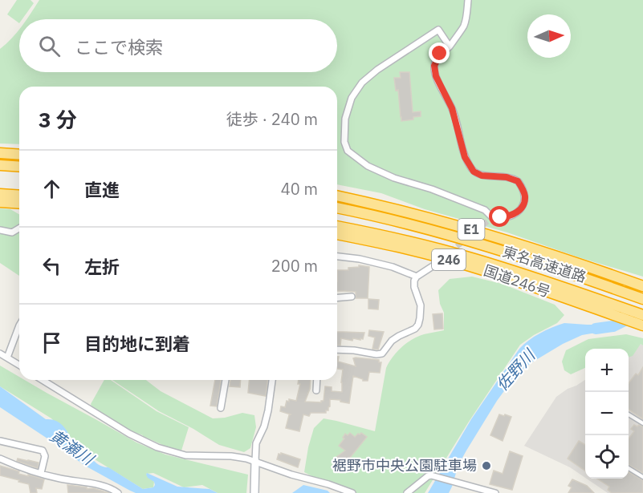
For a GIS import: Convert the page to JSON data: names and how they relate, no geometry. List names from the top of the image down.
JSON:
{
  "streets": {
    "highway": [
      "E1",
      "246",
      "東名高速道路",
      "国道246号"
    ]
  },
  "water": ["佐野川", "黄瀬川"],
  "places": ["裾野市中央公園駐車場"],
  "north": "right",
  "page": {
    "search": "ここで検索",
    "heading": ["3 分", "徒歩 · 240 m"],
    "list": [
      ["直進", "40 m"],
      ["左折", "200 m"],
      "目的地に到着"
    ],
    "map_buttons": ["+", "−"]
  }
}
